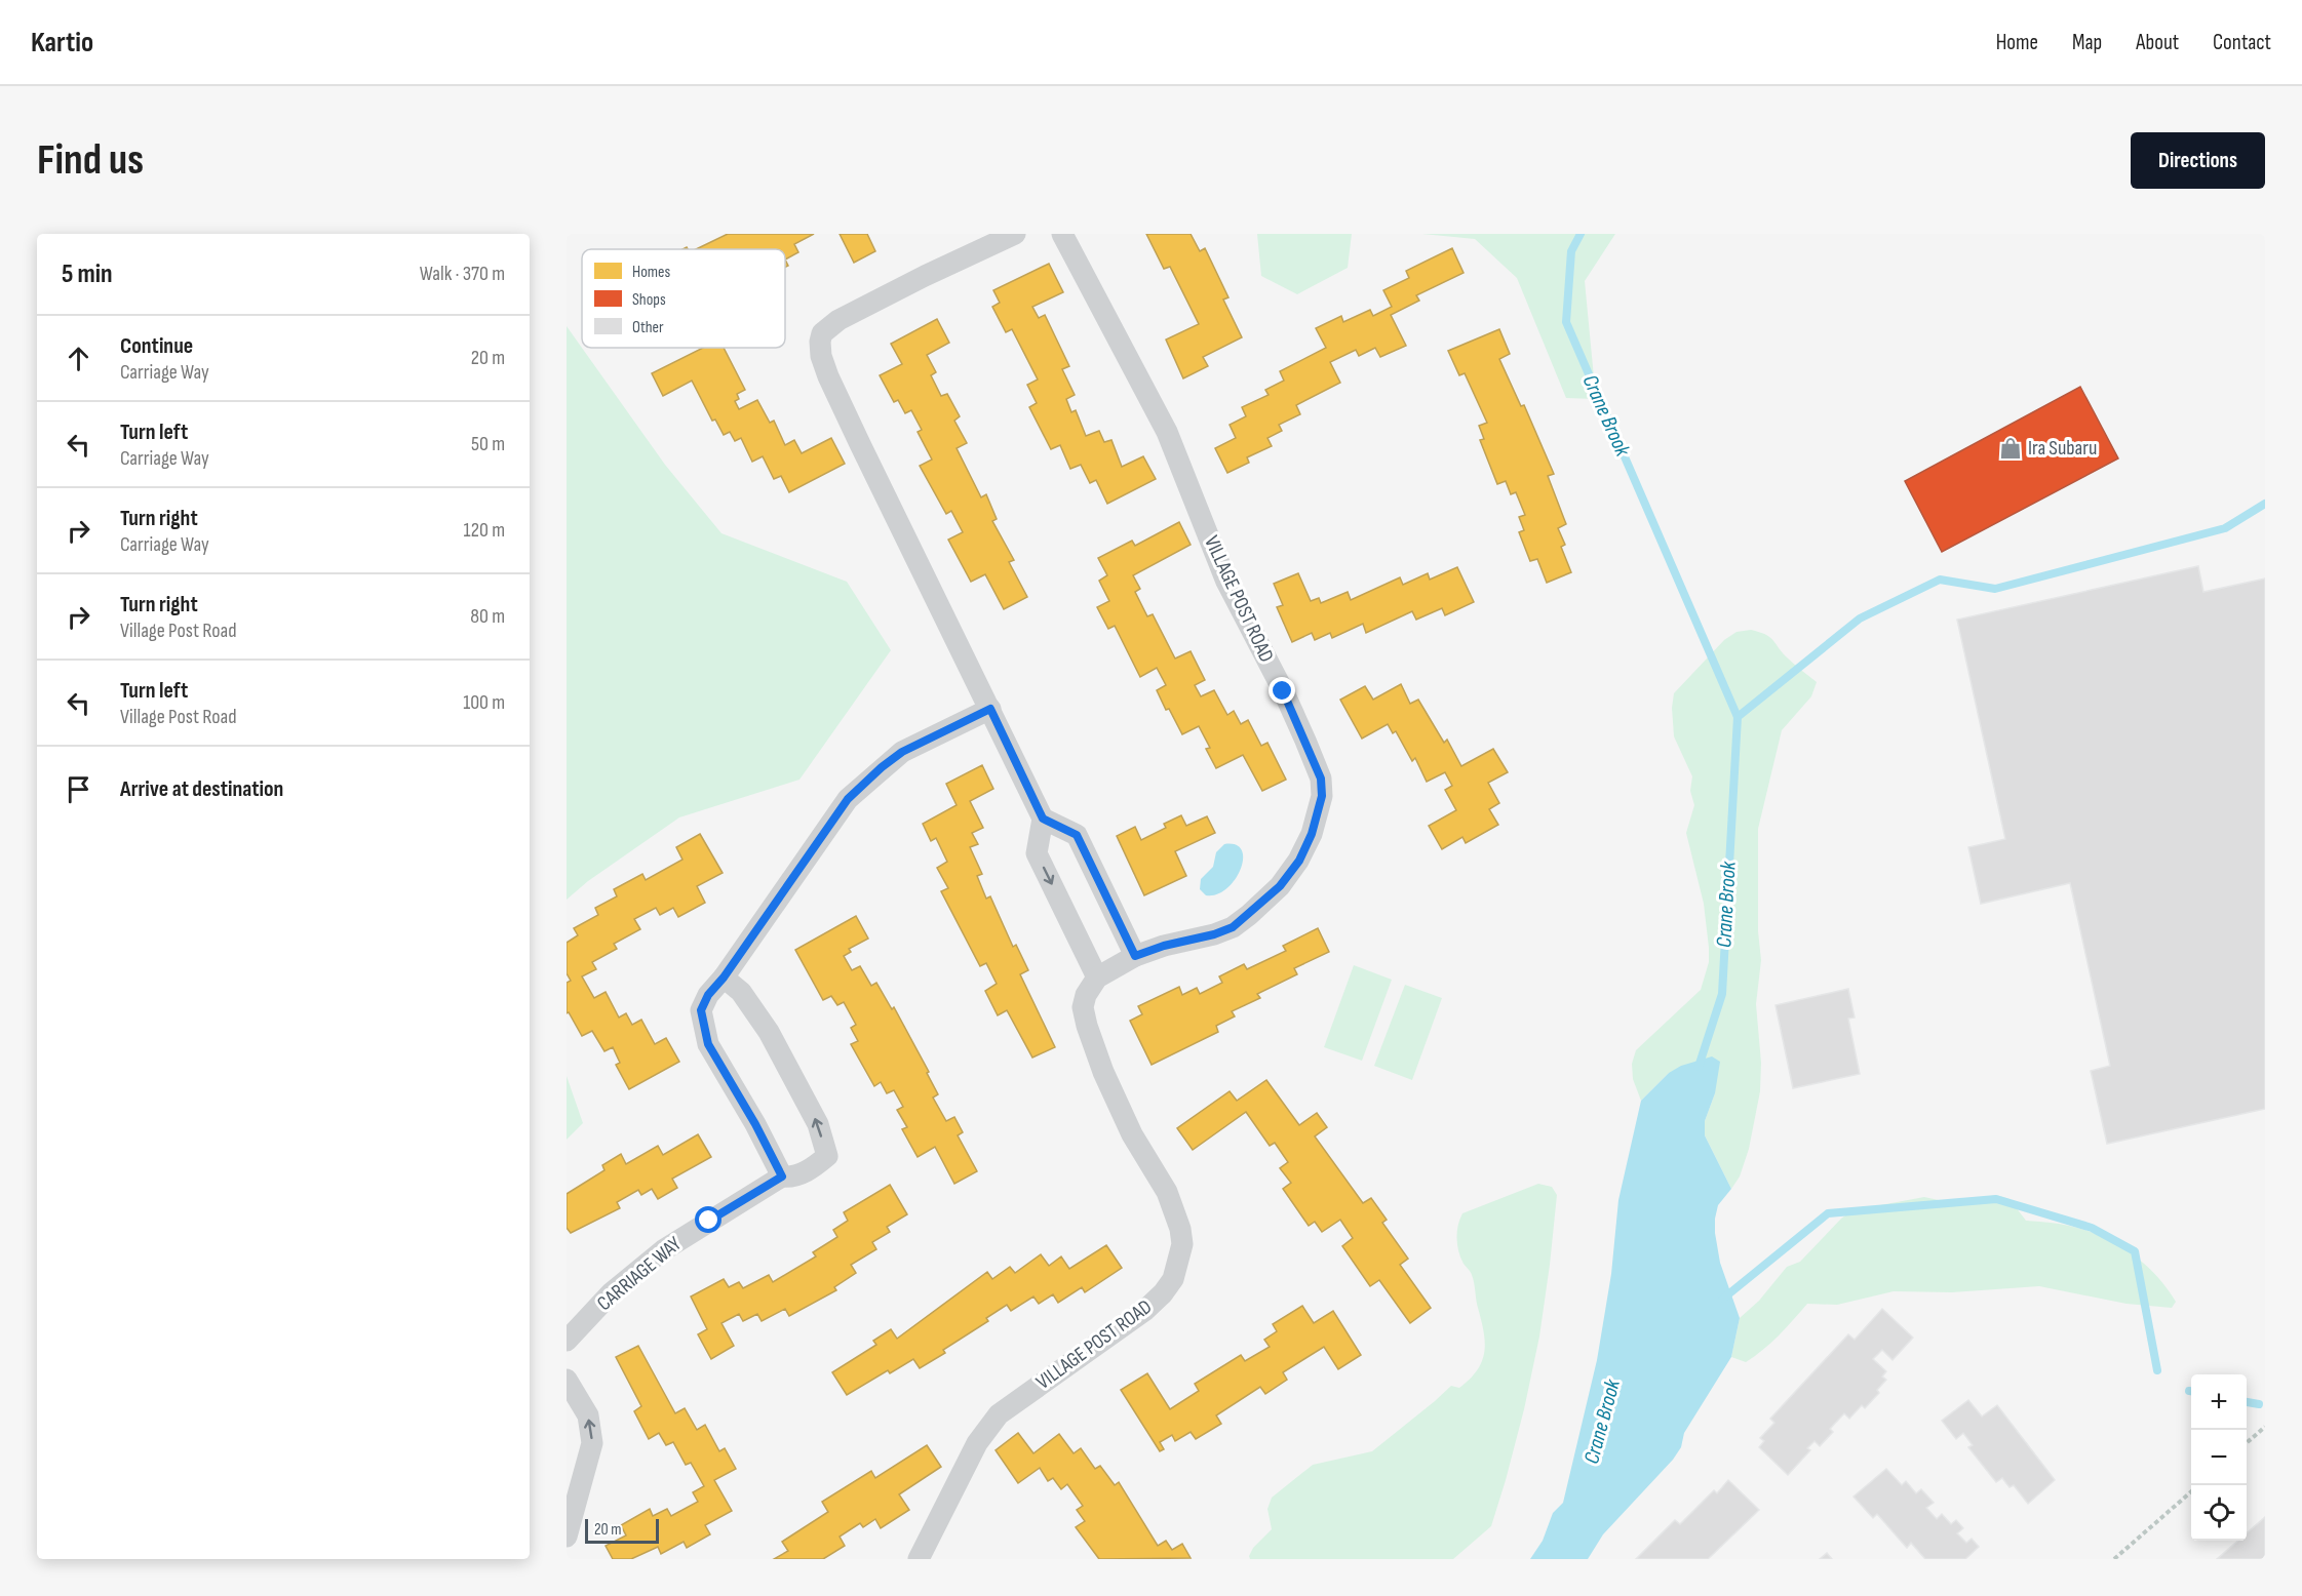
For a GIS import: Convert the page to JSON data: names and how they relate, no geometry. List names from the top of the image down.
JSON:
{
  "streets": {
    "street": ["VILLAGE POST ROAD", "CARRIAGE WAY"]
  },
  "water": ["Crane Brook"],
  "places": {
    "shop": ["Ira Subaru"]
  },
  "legend": ["Homes", "Shops", "Other"],
  "scale_bar": "20 m",
  "page": {
    "header": "Kartio",
    "nav": [
      "Home",
      "Map",
      "About",
      "Contact"
    ],
    "buttons": "Directions",
    "title": "Find us",
    "heading": ["5 min", "Walk · 370 m"],
    "list": [
      ["Continue", "Carriage Way", "20 m"],
      ["Turn left", "Carriage Way", "50 m"],
      ["Turn right", "Carriage Way", "120 m"],
      ["Turn right", "Village Post Road", "80 m"],
      ["Turn left", "Village Post Road", "100 m"],
      "Arrive at destination"
    ],
    "map_buttons": ["+", "−"],
    "scale": "20 m"
  }
}
